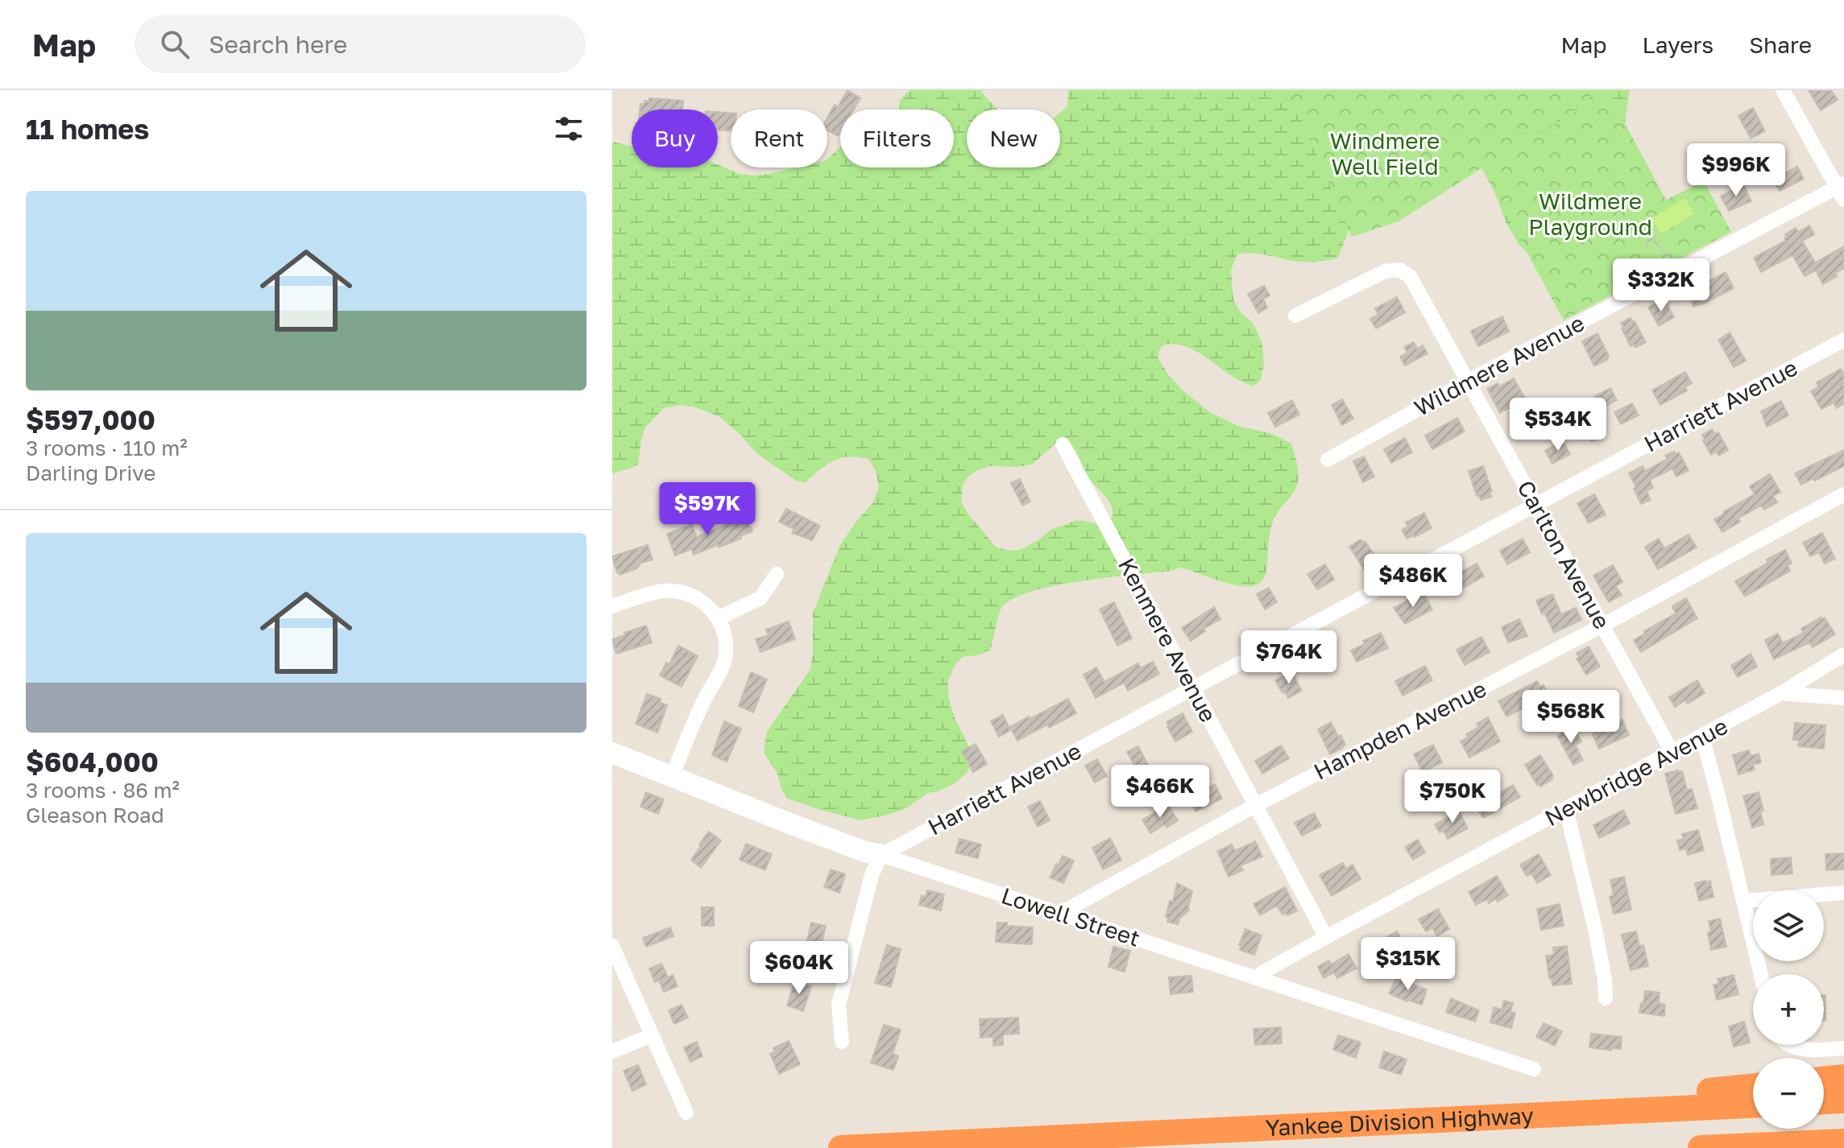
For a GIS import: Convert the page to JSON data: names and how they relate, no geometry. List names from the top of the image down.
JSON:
{
  "streets": {
    "highway": ["Yankee Division Highway"],
    "street": [
      "Wildmere Avenue",
      "Harriett Avenue",
      "Carlton Avenue",
      "Kenmere Avenue",
      "Hampden Avenue",
      "Newbridge Avenue",
      "Lowell Street"
    ]
  },
  "crossings": [
    ["Wildmere Avenue", "Carlton Avenue"],
    ["Harriett Avenue", "Carlton Avenue"],
    ["Harriett Avenue", "Kenmere Avenue"],
    ["Harriett Avenue", "Lowell Street"],
    ["Carlton Avenue", "Hampden Avenue"],
    ["Carlton Avenue", "Newbridge Avenue"],
    ["Kenmere Avenue", "Hampden Avenue"],
    ["Kenmere Avenue", "Newbridge Avenue"],
    ["Hampden Avenue", "Lowell Street"],
    ["Newbridge Avenue", "Lowell Street"]
  ],
  "parks": ["Windmere Well Field", "Wildmere Playground"],
  "page": {
    "header": "Map",
    "search": "Search here",
    "nav": ["Map", "Layers", "Share"],
    "heading": "11 homes",
    "chip": [
      "Buy",
      "Rent",
      "Filters",
      "New"
    ],
    "price": [
      "$996K",
      "$332K",
      "$534K",
      "$597K",
      "$486K",
      "$764K",
      "$568K",
      "$466K",
      "$750K",
      "$315K",
      "$604K"
    ],
    "list": [
      {
        "name": "$597,000",
        "note": "3 rooms · 110 m² · Darling Drive"
      },
      {
        "name": "$604,000",
        "note": "3 rooms · 86 m² · Gleason Road"
      }
    ],
    "map_buttons": ["+", "−"]
  }
}
